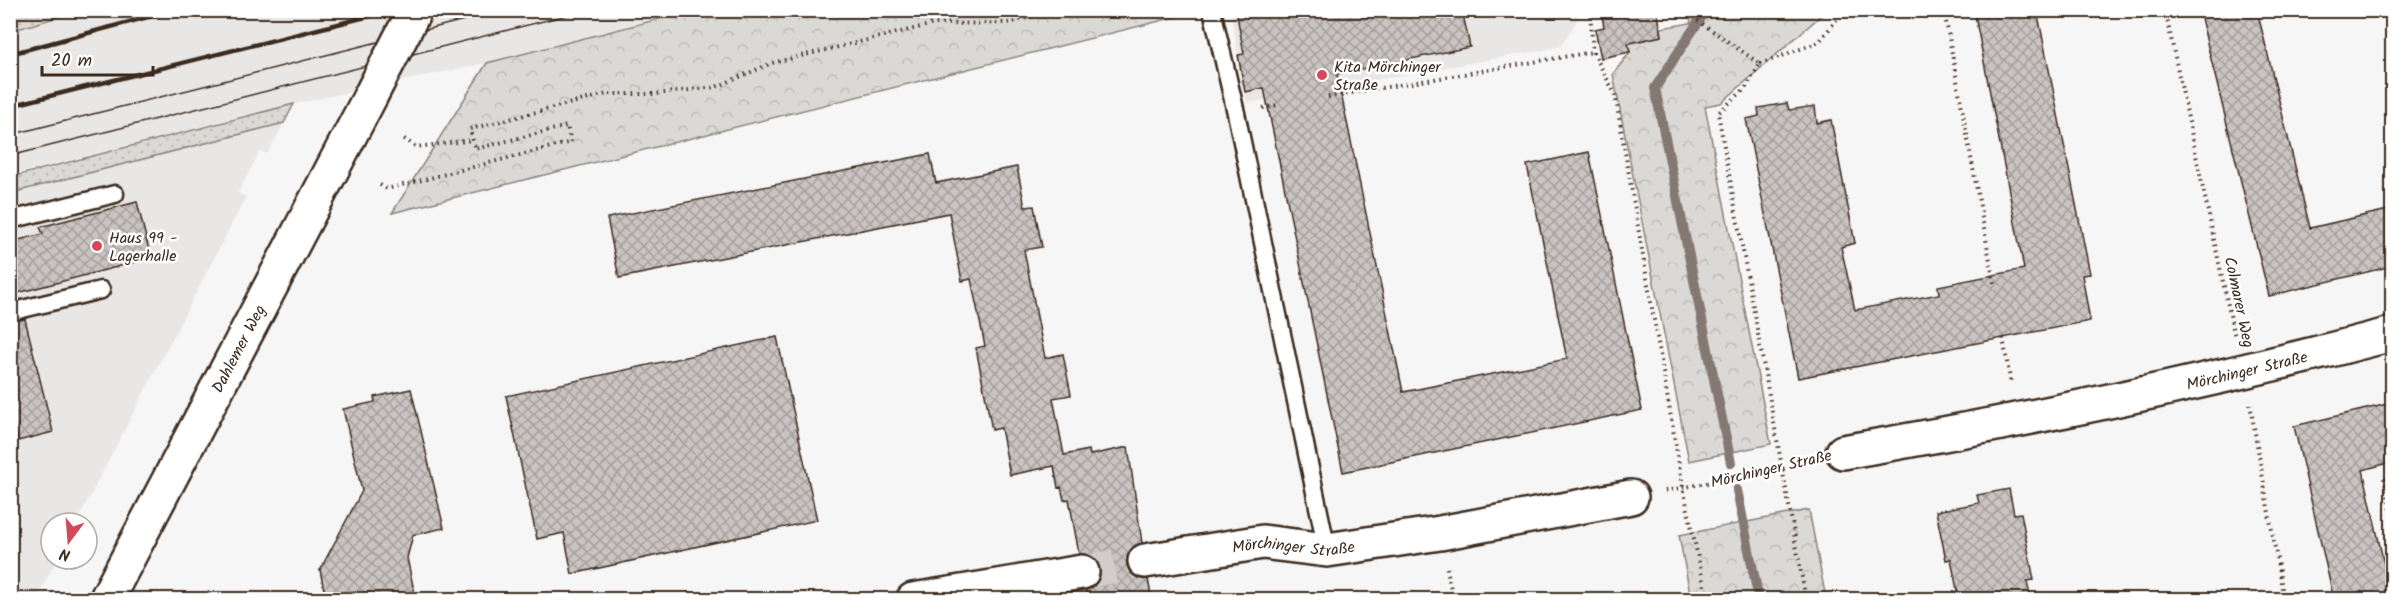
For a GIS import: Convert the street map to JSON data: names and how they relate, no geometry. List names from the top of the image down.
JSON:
{
  "streets": {
    "street": ["Dahlemer Weg", "Mörchinger Straße"],
    "path": ["Colmarer Weg"]
  },
  "crossings": [
    ["Colmarer Weg", "Mörchinger Straße"]
  ],
  "places": ["Kita Mörchinger Straße", "Haus 99 - Lagerhalle"],
  "scale_bar": "20 m",
  "north": "bottom"
}
